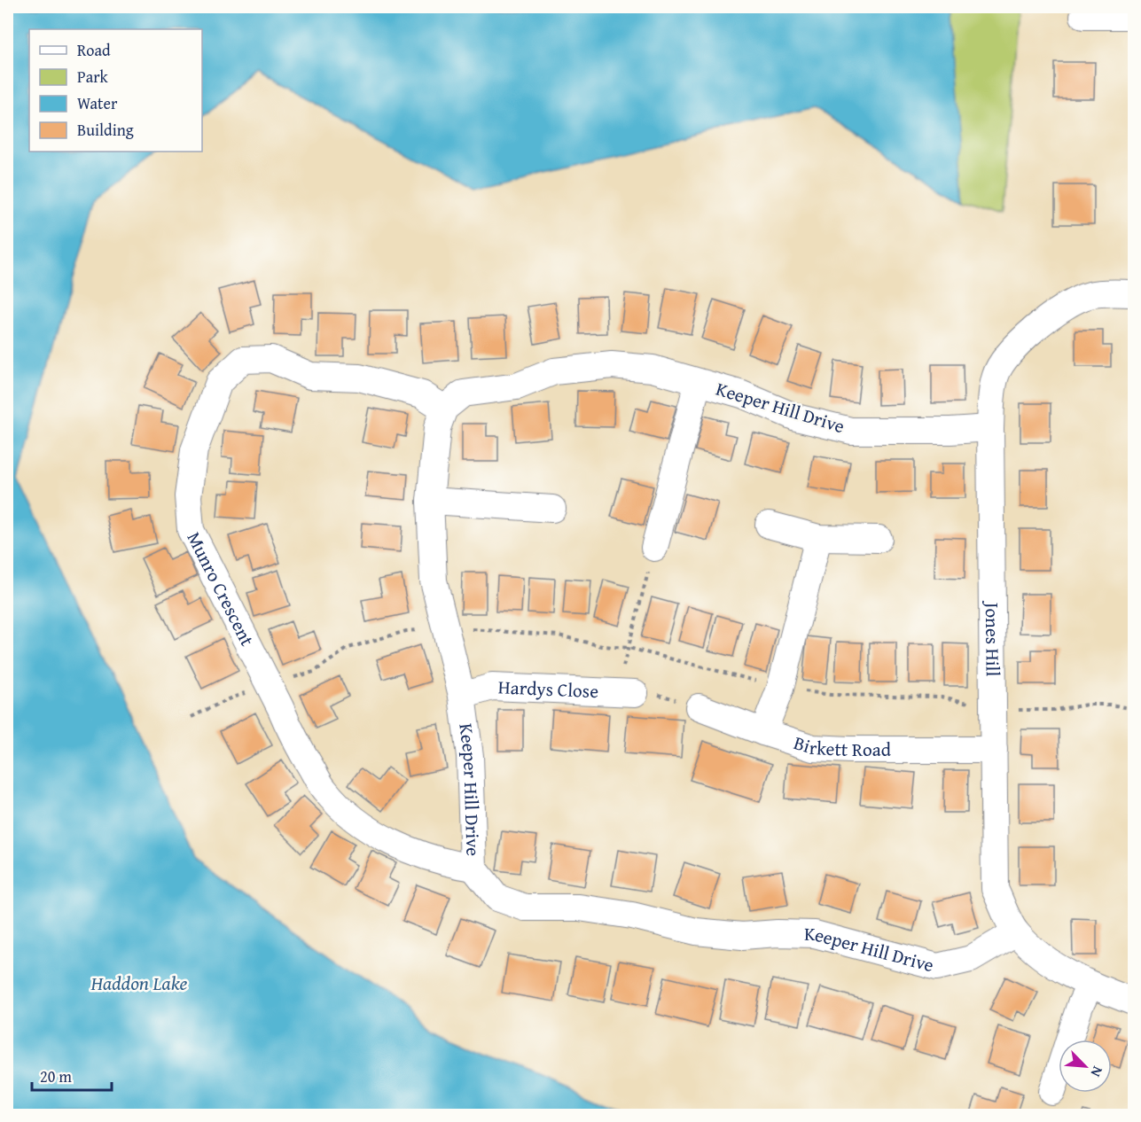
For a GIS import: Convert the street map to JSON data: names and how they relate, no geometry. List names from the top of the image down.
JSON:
{
  "streets": {
    "street": [
      "Keeper Hill Drive",
      "Munro Crescent",
      "Jones Hill",
      "Hardys Close",
      "Birkett Road"
    ]
  },
  "crossings": [
    ["Keeper Hill Drive", "Munro Crescent"],
    ["Keeper Hill Drive", "Jones Hill"],
    ["Keeper Hill Drive", "Hardys Close"],
    ["Jones Hill", "Birkett Road"]
  ],
  "water": ["Haddon Lake"],
  "legend": [
    "Road",
    "Park",
    "Water",
    "Building"
  ],
  "scale_bar": "20 m",
  "north": "bottom right"
}
